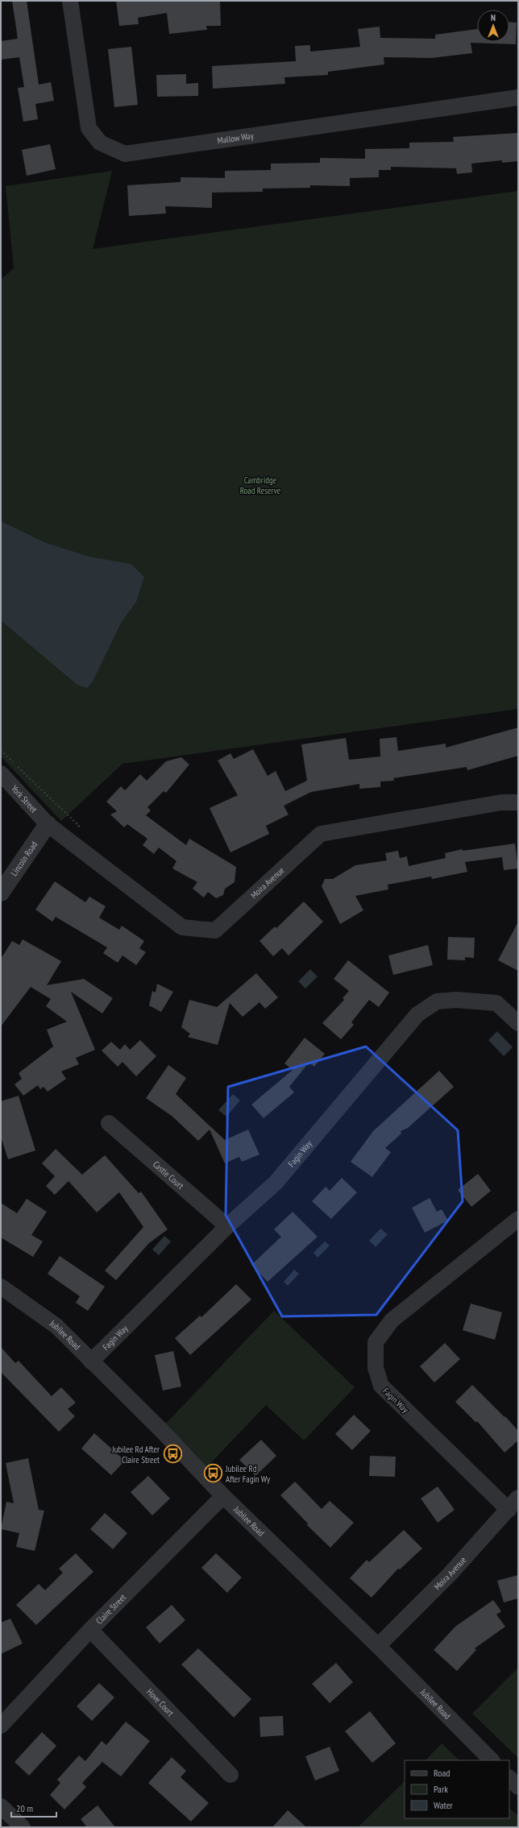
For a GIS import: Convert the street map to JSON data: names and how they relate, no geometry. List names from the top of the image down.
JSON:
{
  "streets": {
    "street": [
      "Mallow Way",
      "York Street",
      "Lincoln Road",
      "Moira Avenue",
      "Fagin Way",
      "Castle Court",
      "Jubilee Road",
      "Claire Street",
      "Hove Court"
    ]
  },
  "crossings": [
    ["York Street", "Lincoln Road"],
    ["York Street", "Moira Avenue"],
    ["Lincoln Road", "Moira Avenue"],
    ["Moira Avenue", "Fagin Way"],
    ["Moira Avenue", "Jubilee Road"],
    ["Fagin Way", "Castle Court"],
    ["Fagin Way", "Jubilee Road"],
    ["Jubilee Road", "Claire Street"],
    ["Claire Street", "Hove Court"]
  ],
  "parks": ["Cambridge Road Reserve"],
  "places": {
    "bus stop": ["Jubilee Rd After Claire Street", "Jubilee Rd After Fagin Wy"]
  },
  "legend": ["Road", "Park", "Water"],
  "scale_bar": "20 m",
  "north": "top"
}
